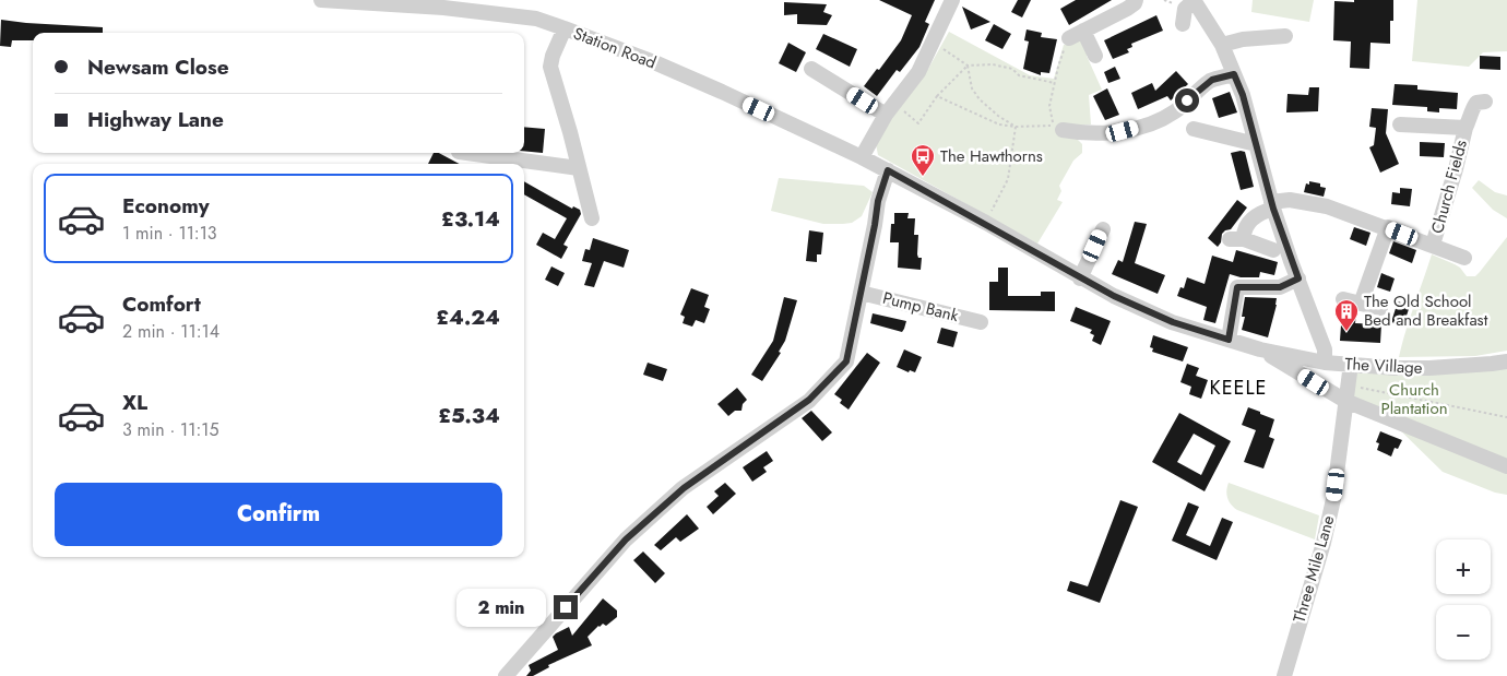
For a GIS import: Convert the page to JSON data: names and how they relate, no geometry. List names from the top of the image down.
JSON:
{
  "streets": {
    "street": [
      "Station Road",
      "Church Fields",
      "Pump Bank",
      "The Village",
      "Three Mile Lane"
    ]
  },
  "crossings": [
    ["Station Road", "The Village"],
    ["The Village", "Three Mile Lane"]
  ],
  "districts": ["KEELE"],
  "parks": ["Church Plantation"],
  "places": {
    "bus stop": ["The Hawthorns"],
    "building": ["The Old School Bed and Breakfast"]
  },
  "page": {
    "banner": ["Newsam Close", "Highway Lane"],
    "list": [
      {
        "name": "Economy",
        "note": "1 min · 11:13",
        "value": "£3.14"
      },
      {
        "name": "Comfort",
        "note": "2 min · 11:14",
        "value": "£4.24"
      },
      {
        "name": "XL",
        "note": "3 min · 11:15",
        "value": "£5.34"
      }
    ],
    "buttons": "Confirm",
    "map_buttons": ["+", "−"],
    "bubble": "2 min"
  }
}
